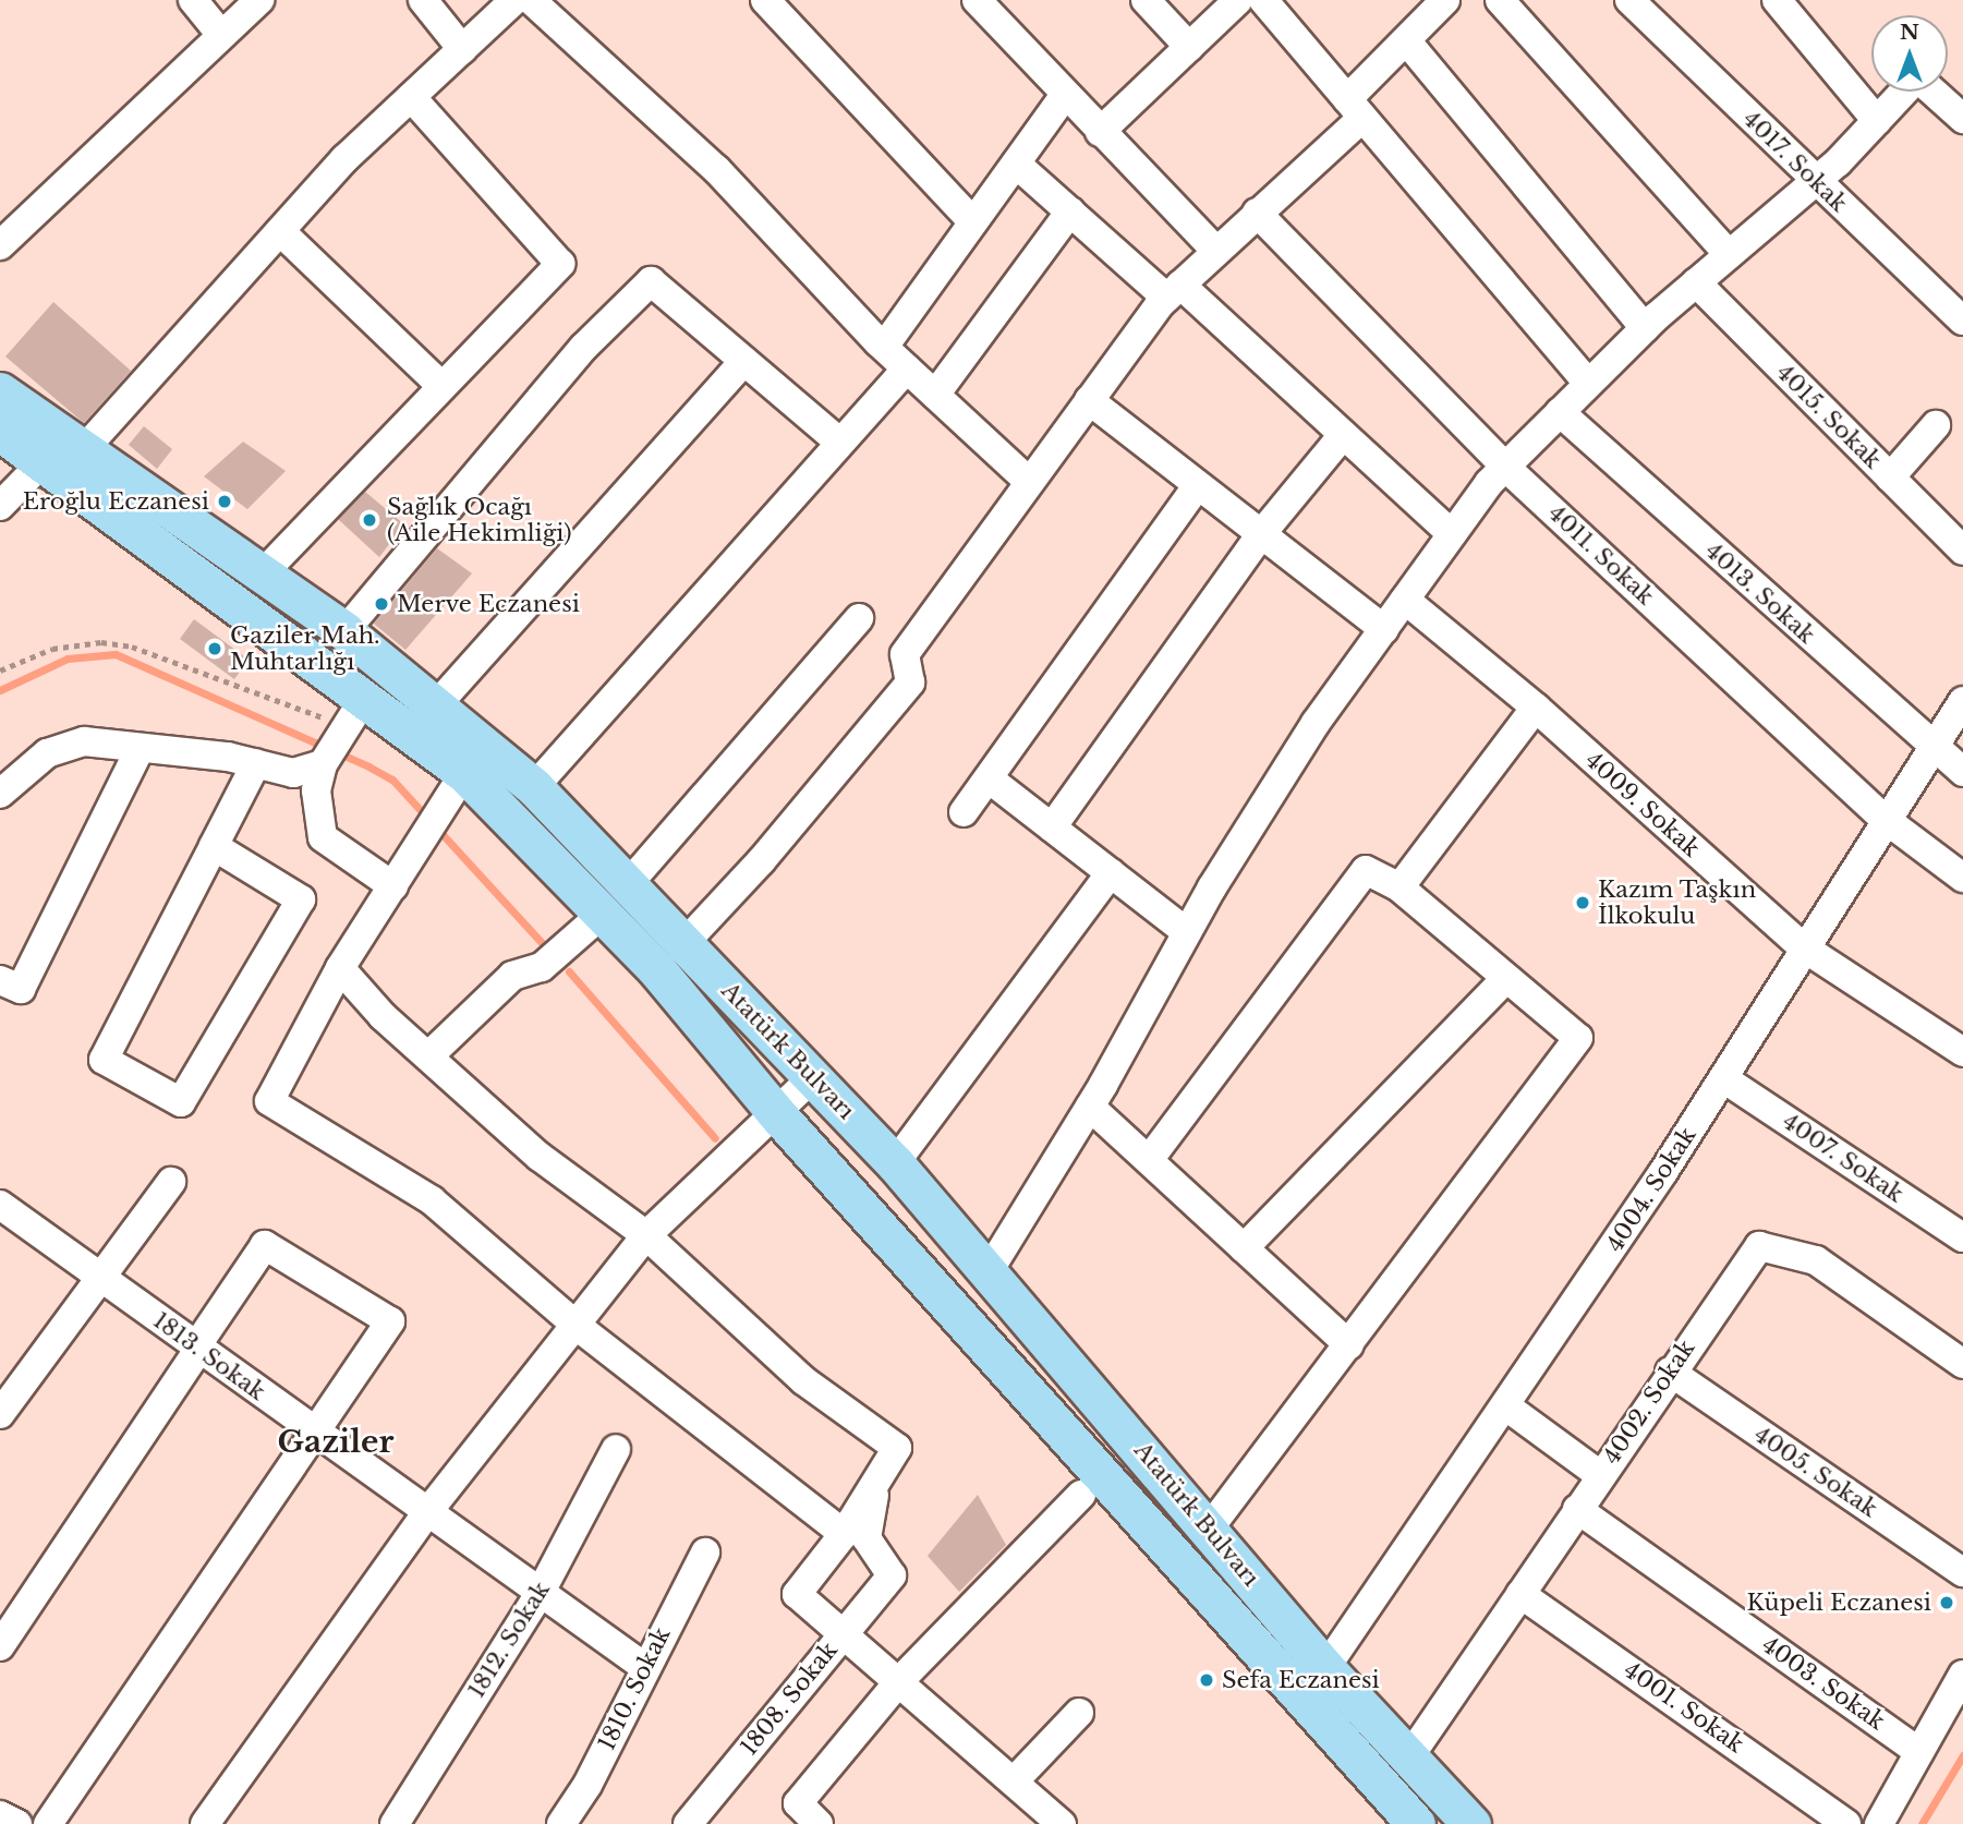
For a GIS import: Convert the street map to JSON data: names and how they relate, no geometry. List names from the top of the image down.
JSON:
{
  "streets": {
    "main road": ["Atatürk Bulvarı"],
    "street": [
      "4017. Sokak",
      "4015. Sokak",
      "4011. Sokak",
      "4013. Sokak",
      "4009. Sokak",
      "4007. Sokak",
      "4004. Sokak",
      "1813. Sokak",
      "4002. Sokak",
      "4005. Sokak",
      "1812. Sokak",
      "4003. Sokak",
      "1810. Sokak",
      "1808. Sokak",
      "4001. Sokak"
    ]
  },
  "crossings": [
    ["4011. Sokak", "4004. Sokak"],
    ["4013. Sokak", "4004. Sokak"],
    ["4009. Sokak", "4004. Sokak"],
    ["Atatürk Bulvarı", "4004. Sokak"],
    ["Atatürk Bulvarı", "4002. Sokak"],
    ["4007. Sokak", "4004. Sokak"],
    ["1813. Sokak", "1812. Sokak"],
    ["1813. Sokak", "1810. Sokak"],
    ["4002. Sokak", "4005. Sokak"],
    ["4002. Sokak", "4003. Sokak"],
    ["4002. Sokak", "4001. Sokak"]
  ],
  "districts": ["Gaziler"],
  "places": [
    "Eroğlu Eczanesi",
    "Sağlık Ocağı (Aile Hekimliği)",
    "Merve Eczanesi",
    "Gaziler Mah. Muhtarlığı",
    "Kazım Taşkın İlkokulu",
    "Küpeli Eczanesi",
    "Sefa Eczanesi"
  ],
  "north": "top"
}
